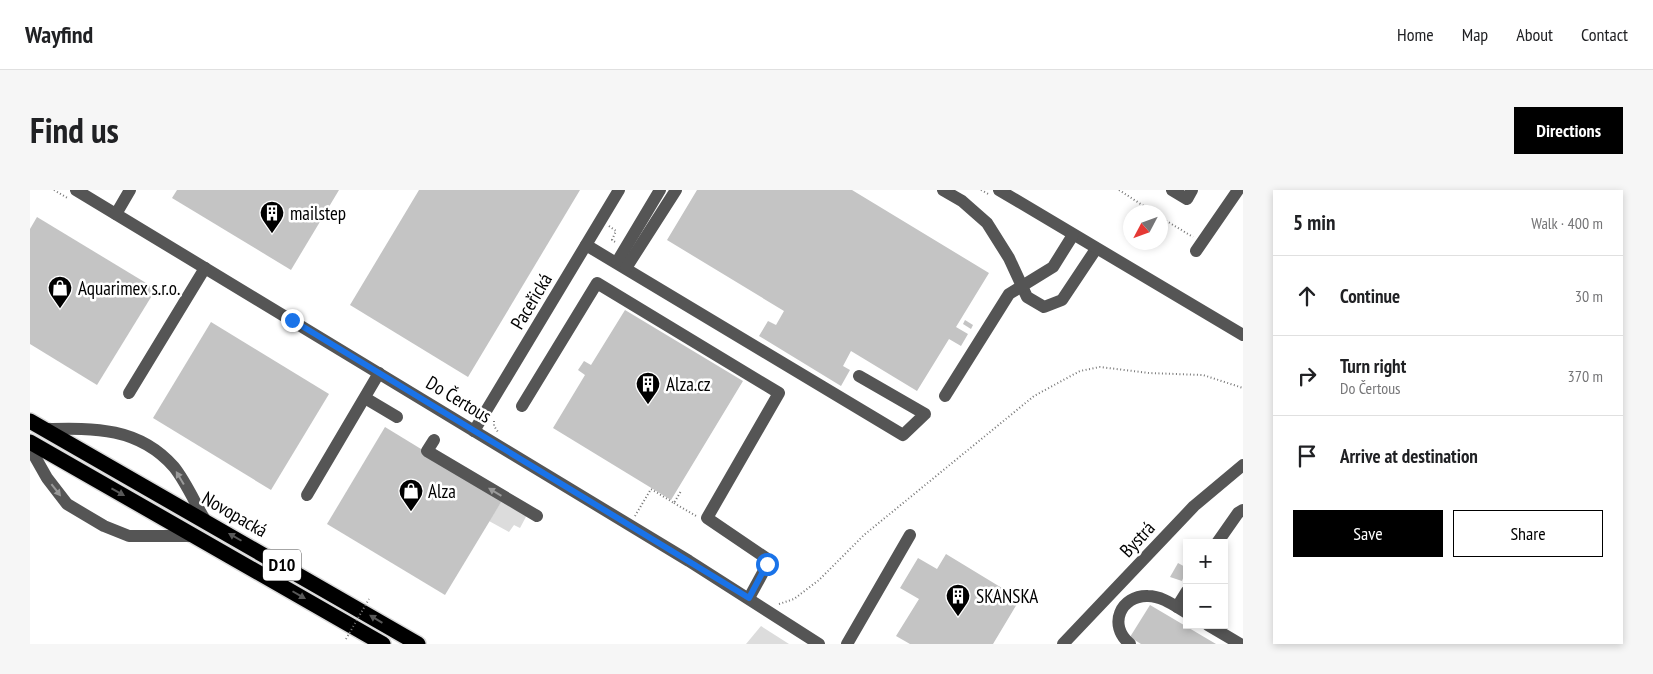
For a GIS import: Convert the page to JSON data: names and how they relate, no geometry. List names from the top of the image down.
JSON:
{
  "streets": {
    "highway": ["Novopacká", "D10"],
    "street": ["Paceřická", "Do Čertous", "Bystrá"]
  },
  "crossings": [
    ["Paceřická", "Do Čertous"]
  ],
  "places": {
    "building": ["mailstep", "Alza.cz", "SKANSKA"],
    "shop": ["Aquarimex s.r.o.", "Alza"]
  },
  "north": "bottom left",
  "page": {
    "header": "Wayfind",
    "nav": [
      "Home",
      "Map",
      "About",
      "Contact"
    ],
    "title": "Find us",
    "buttons": [
      "Directions",
      ["Save", "Share"]
    ],
    "heading": ["5 min", "Walk · 400 m"],
    "list": [
      ["Continue", "30 m"],
      ["Turn right", "Do Čertous", "370 m"],
      "Arrive at destination"
    ],
    "map_buttons": ["+", "−"]
  }
}
